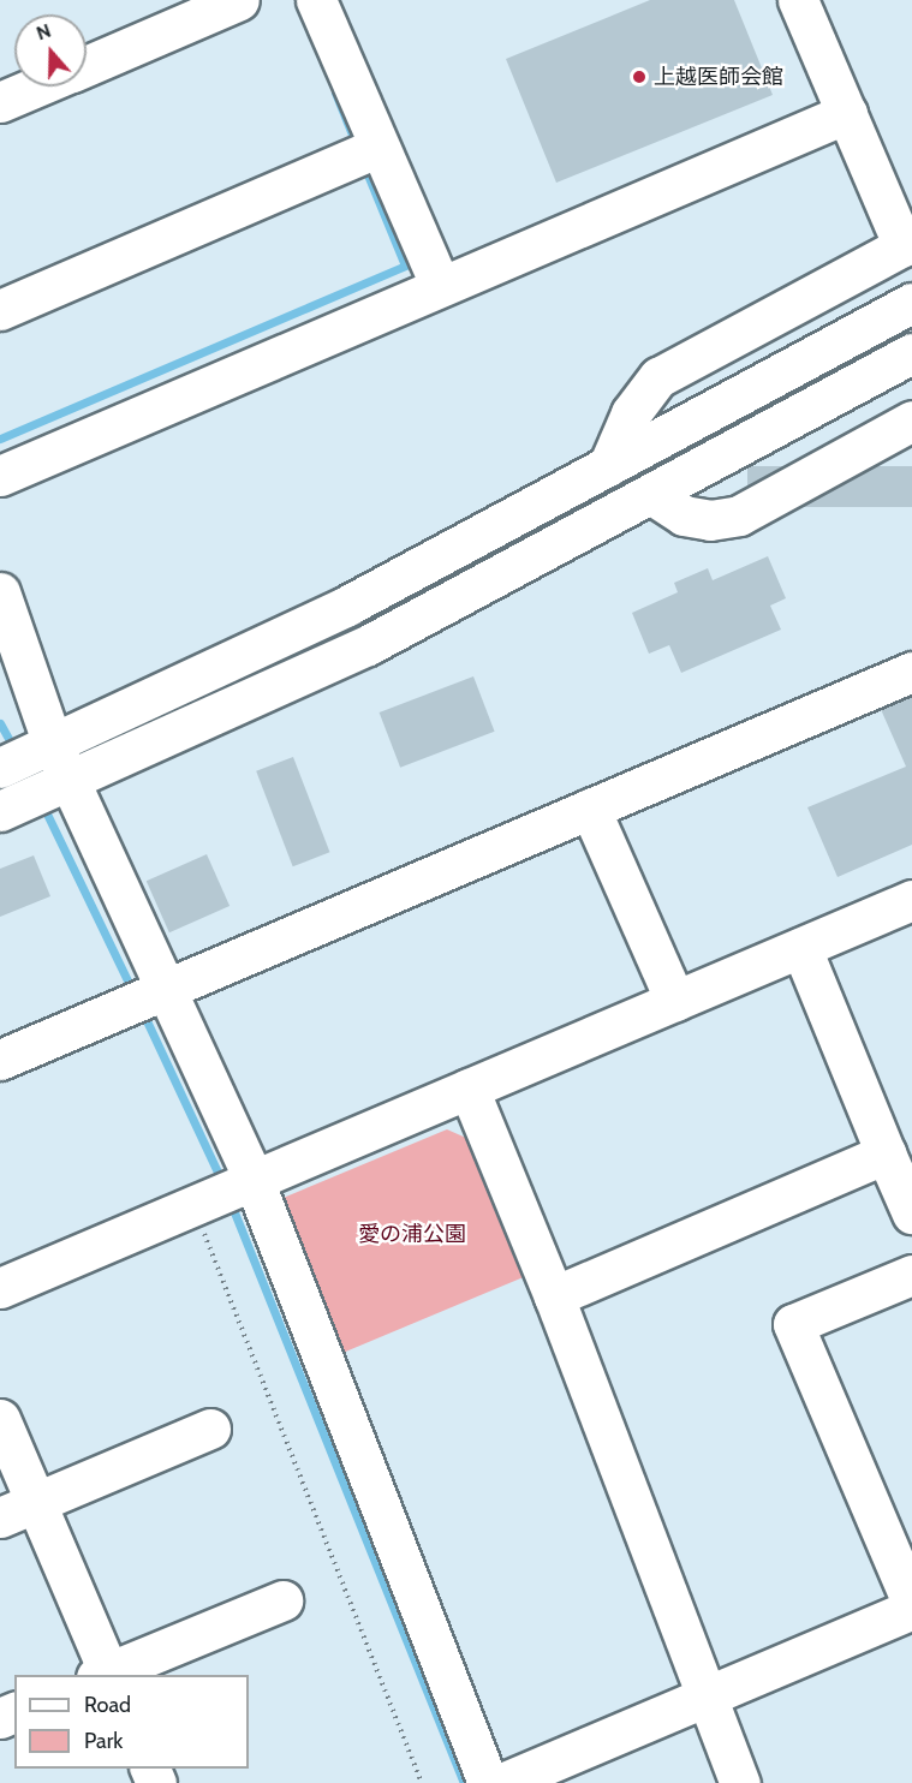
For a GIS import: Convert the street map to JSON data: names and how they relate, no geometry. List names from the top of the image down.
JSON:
{
  "parks": ["愛の浦公園"],
  "places": ["上越医師会館"],
  "legend": ["Road", "Park"],
  "north": "top"
}
